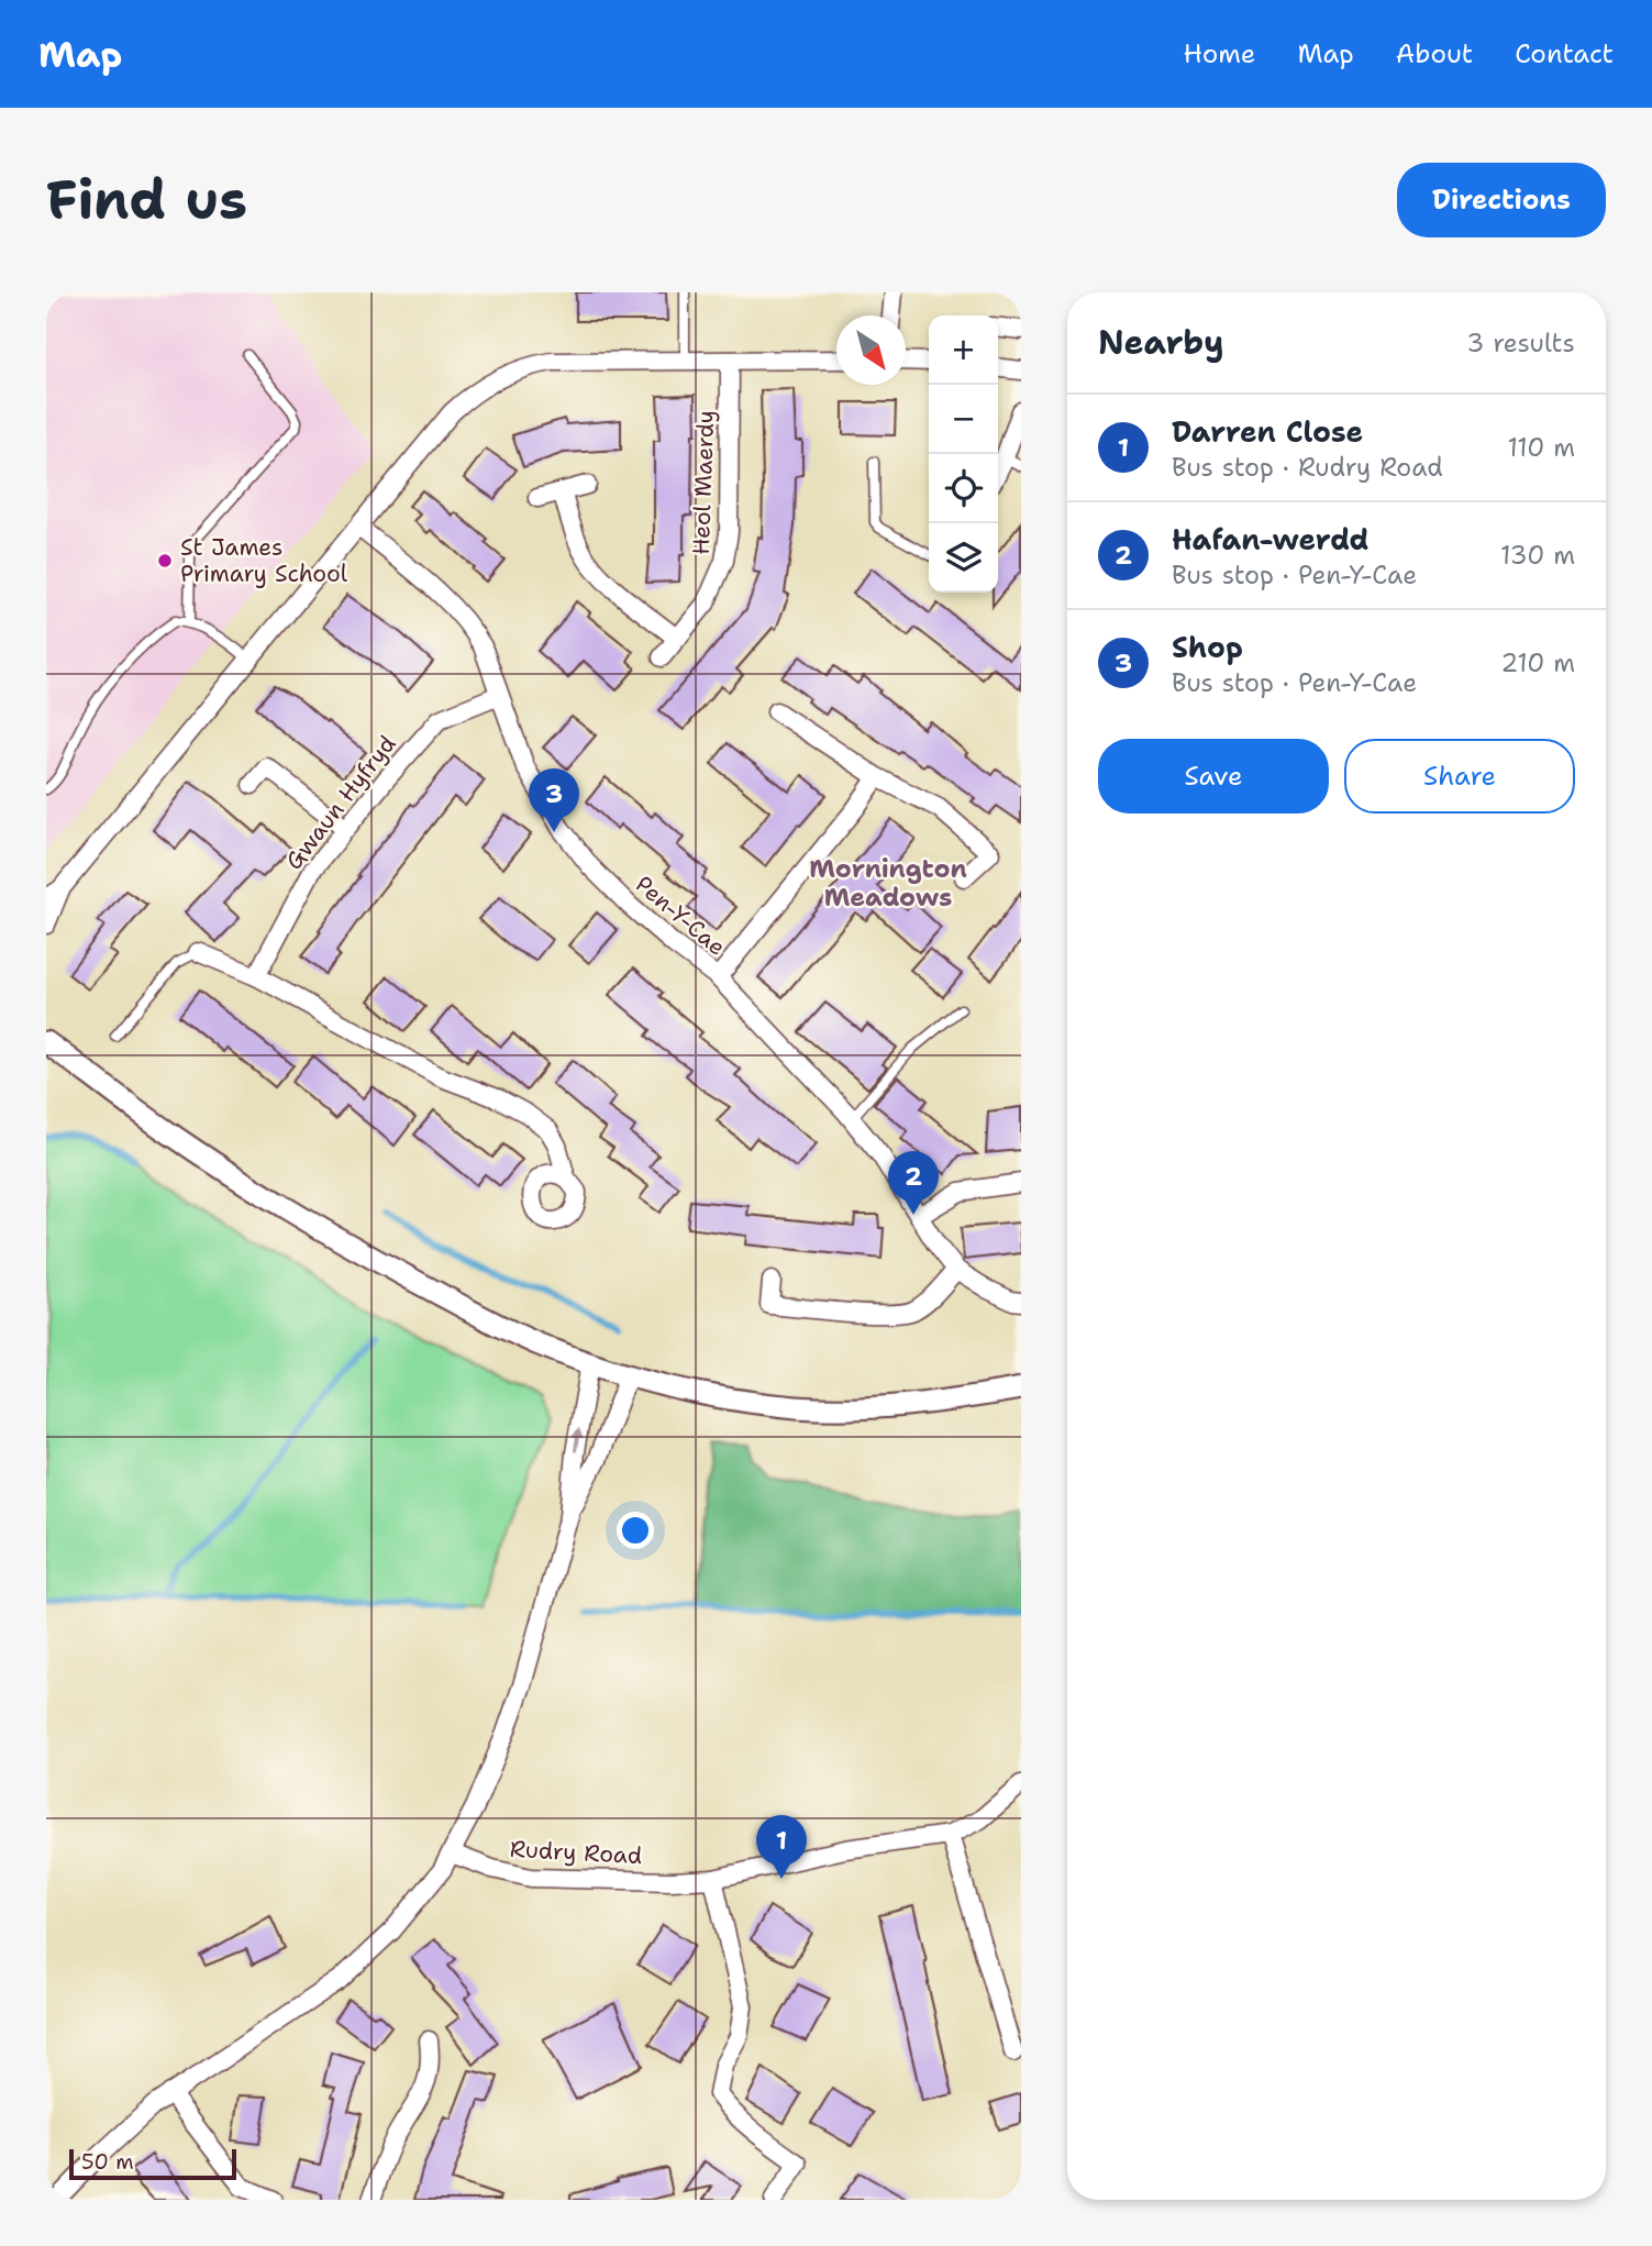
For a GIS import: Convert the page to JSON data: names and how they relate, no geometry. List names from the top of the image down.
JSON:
{
  "streets": {
    "street": [
      "Heol Maerdy",
      "Gwaun Hyfryd",
      "Pen-Y-Cae",
      "Rudry Road"
    ]
  },
  "crossings": [
    ["Gwaun Hyfryd", "Pen-Y-Cae"]
  ],
  "districts": ["Mornington Meadows"],
  "places": ["St James Primary School"],
  "scale_bar": "50 m",
  "north": "bottom right",
  "page": {
    "header": "Map",
    "nav": [
      "Home",
      "Map",
      "About",
      "Contact"
    ],
    "buttons": [
      "Directions",
      ["Save", "Share"]
    ],
    "title": "Find us",
    "heading": ["Nearby", "3 results"],
    "map_buttons": ["+", "−"],
    "list": [
      {
        "mark": "1",
        "name": "Darren Close",
        "note": "Bus stop · Rudry Road",
        "value": "110 m"
      },
      {
        "mark": "2",
        "name": "Hafan-werdd",
        "note": "Bus stop · Pen-Y-Cae",
        "value": "130 m"
      },
      {
        "mark": "3",
        "name": "Shop",
        "note": "Bus stop · Pen-Y-Cae",
        "value": "210 m"
      }
    ],
    "pins": ["3", "2", "1"],
    "scale": "50 m"
  }
}
